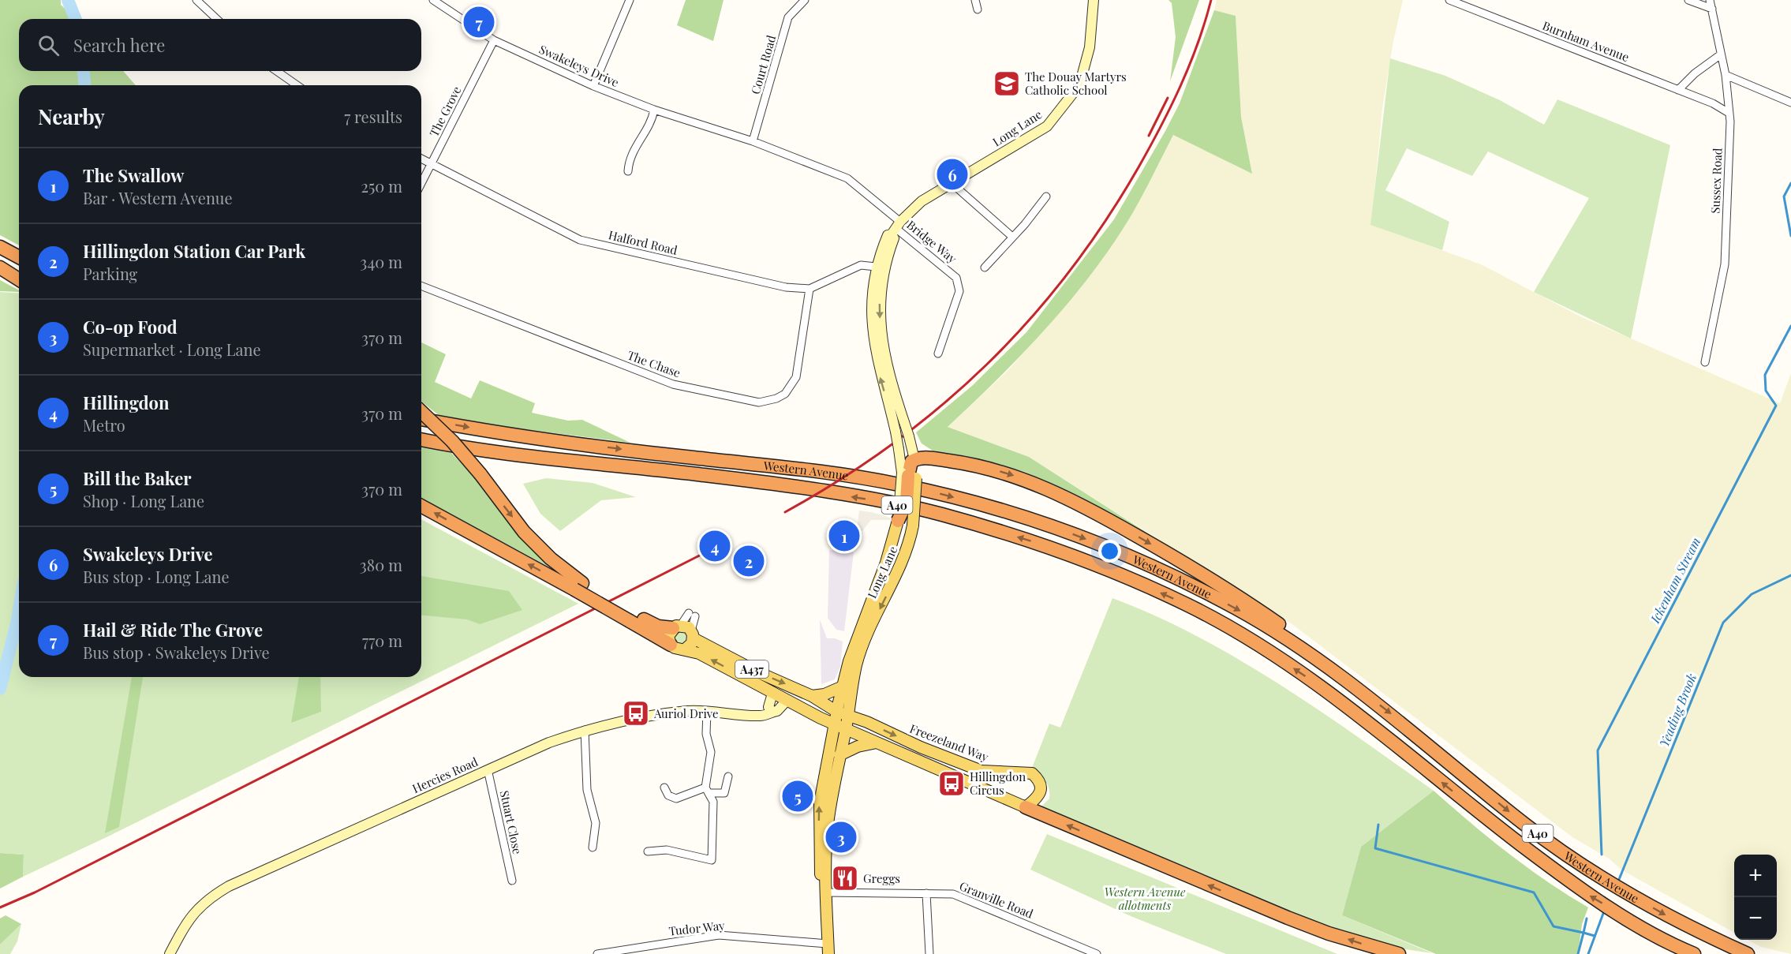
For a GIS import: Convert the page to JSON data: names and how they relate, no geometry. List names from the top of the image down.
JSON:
{
  "streets": {
    "highway": ["Western Avenue", "A40"],
    "main road": [
      "Long Lane",
      "A437",
      "Freezeland Way",
      "Hercies Road"
    ],
    "street": [
      "Burnham Avenue",
      "Court Road",
      "Swakeleys Drive",
      "The Grove",
      "Sussex Road",
      "Bridge Way",
      "Halford Road",
      "The Chase",
      "Stuart Close",
      "Granville Road",
      "Tudor Way"
    ]
  },
  "crossings": [
    ["Burnham Avenue", "Sussex Road"],
    ["Court Road", "Swakeleys Drive"],
    ["Swakeleys Drive", "The Grove"],
    ["Swakeleys Drive", "Long Lane"],
    ["Swakeleys Drive", "Bridge Way"],
    ["The Grove", "Halford Road"],
    ["Long Lane", "Bridge Way"],
    ["Long Lane", "Halford Road"],
    ["Long Lane", "A437"],
    ["Long Lane", "Freezeland Way"],
    ["Long Lane", "Granville Road"],
    ["Long Lane", "Tudor Way"],
    ["Halford Road", "The Chase"],
    ["A437", "Freezeland Way"],
    ["A437", "Hercies Road"],
    ["Hercies Road", "Stuart Close"]
  ],
  "water": ["Ickenham Stream", "Yeading Brook"],
  "parks": ["Western Avenue allotments"],
  "places": {
    "school or university": ["The Douay Martyrs Catholic School"],
    "bus stop": ["Auriol Drive", "Hillingdon Circus"],
    "restaurant": ["Greggs"]
  },
  "page": {
    "pins": [
      "7",
      "6",
      "1",
      "4",
      "2",
      "5",
      "3"
    ],
    "search": "Search here",
    "heading": ["Nearby", "7 results"],
    "list": [
      {
        "mark": "1",
        "name": "The Swallow",
        "note": "Bar · Western Avenue",
        "value": "250 m"
      },
      {
        "mark": "2",
        "name": "Hillingdon Station Car Park",
        "note": "Parking",
        "value": "340 m"
      },
      {
        "mark": "3",
        "name": "Co-op Food",
        "note": "Supermarket · Long Lane",
        "value": "370 m"
      },
      {
        "mark": "4",
        "name": "Hillingdon",
        "note": "Metro",
        "value": "370 m"
      },
      {
        "mark": "5",
        "name": "Bill the Baker",
        "note": "Shop · Long Lane",
        "value": "370 m"
      },
      {
        "mark": "6",
        "name": "Swakeleys Drive",
        "note": "Bus stop · Long Lane",
        "value": "380 m"
      },
      {
        "mark": "7",
        "name": "Hail & Ride The Grove",
        "note": "Bus stop · Swakeleys Drive",
        "value": "770 m"
      }
    ],
    "map_buttons": ["+", "−"]
  }
}
